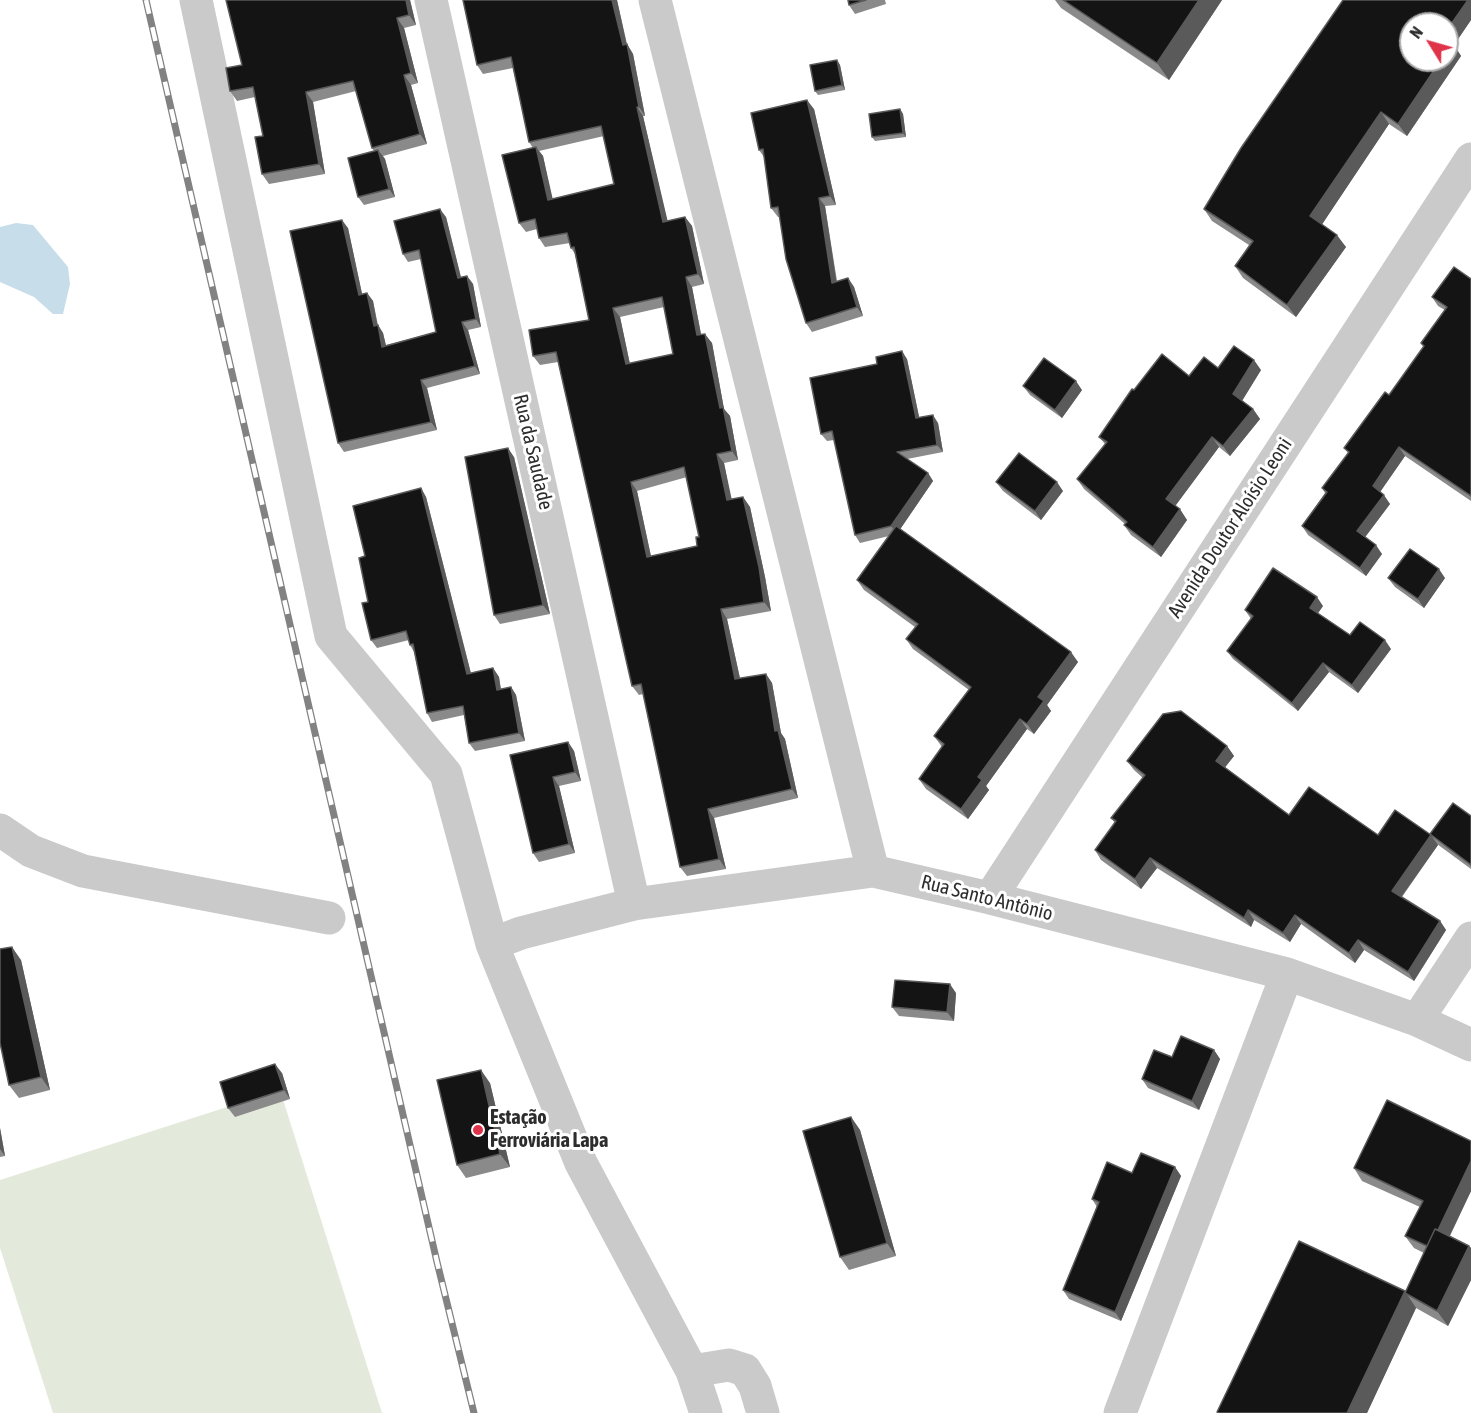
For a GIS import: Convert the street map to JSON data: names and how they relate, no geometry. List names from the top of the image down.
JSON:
{
  "streets": {
    "street": ["Rua da Saudade", "Avenida Doutor Aloísio Leoni", "Rua Santo Antônio"]
  },
  "crossings": [
    ["Rua da Saudade", "Rua Santo Antônio"],
    ["Avenida Doutor Aloísio Leoni", "Rua Santo Antônio"]
  ],
  "places": ["Estação Ferroviária Lapa"],
  "north": "top left"
}
